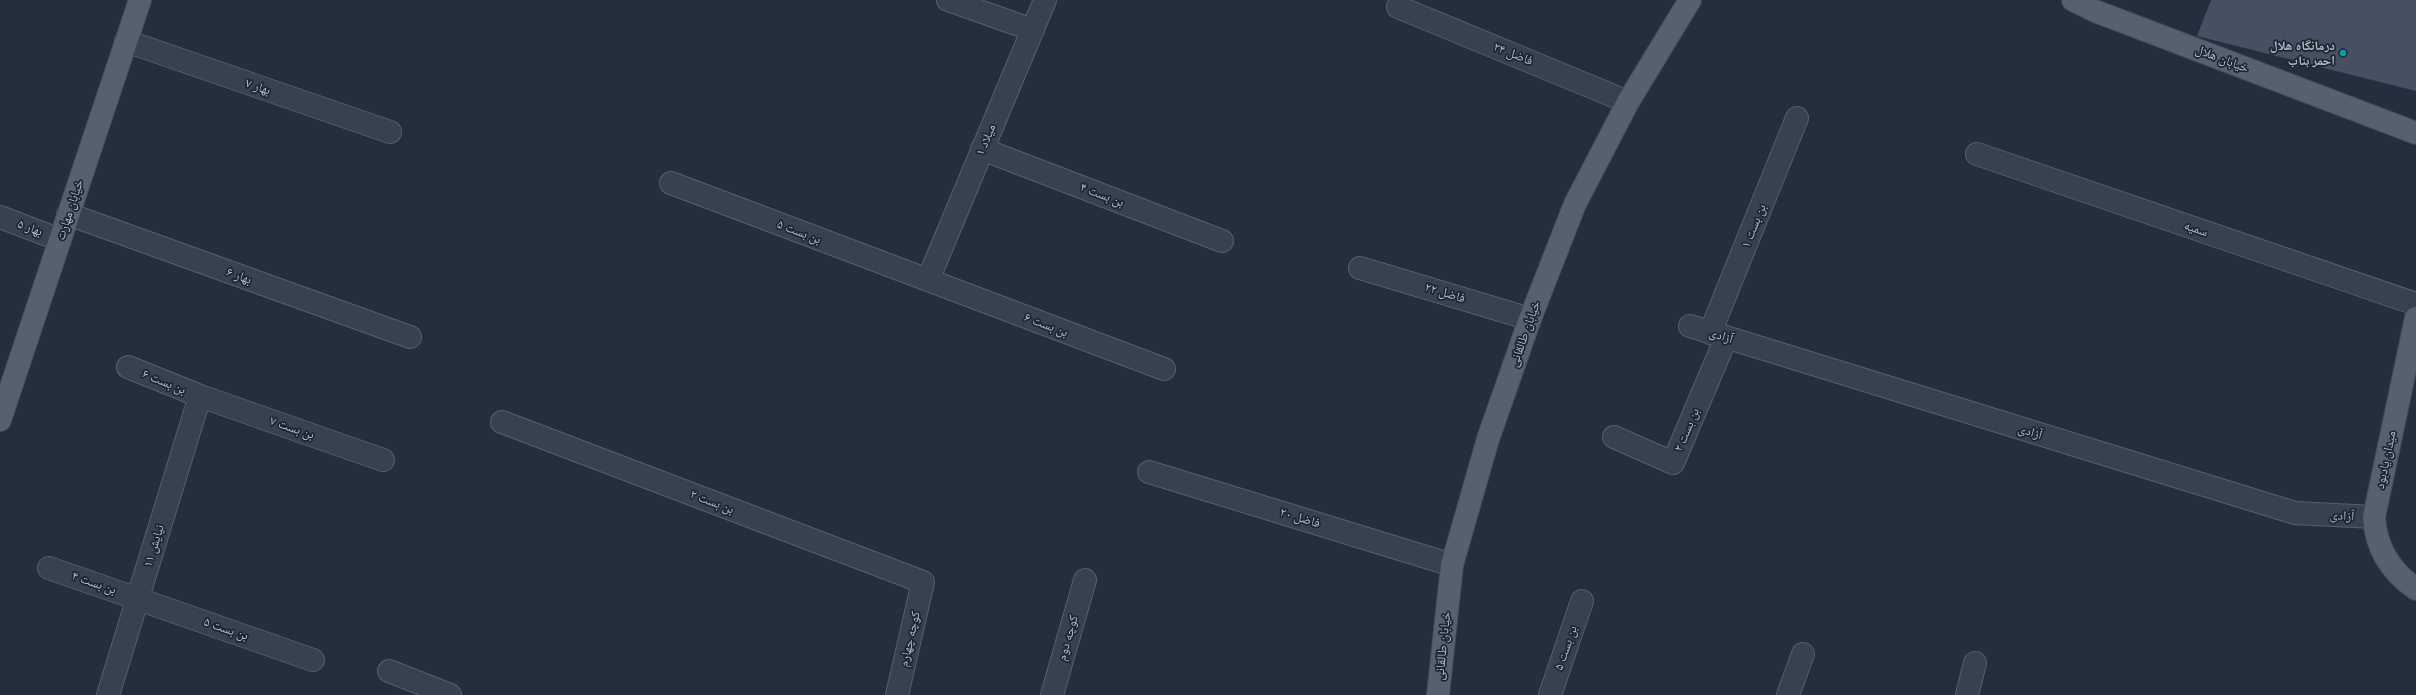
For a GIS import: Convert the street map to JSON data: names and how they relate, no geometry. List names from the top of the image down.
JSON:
{
  "streets": {
    "main road": [
      "خیابان هلال",
      "خیابان مهارت",
      "خیابان طالقانی",
      "میدان یادبود"
    ],
    "street": [
      "فاضل ۲۴",
      "بهار ۷",
      "میلاد ۱",
      "بن بست ۴",
      "بن بست ۱",
      "بهار ۵",
      "سمیه",
      "بن بست ۵",
      "بهار ۶",
      "فاضل ۲۲",
      "بن بست ۶",
      "آزادی",
      "بن بست ۷",
      "بن بست ۲",
      "فاضل ۲۰",
      "نیایش ۱۱",
      "کوچه دوم",
      "کوچه چهارم"
    ]
  },
  "crossings": [
    ["فاضل ۲۴", "خیابان طالقانی"],
    ["بهار ۷", "خیابان مهارت"],
    ["میلاد ۱", "بن بست ۴"],
    ["میلاد ۱", "بن بست ۵"],
    ["میلاد ۱", "بن بست ۶"],
    ["بن بست ۴", "بن بست ۵"],
    ["بن بست ۴", "نیایش ۱۱"],
    ["خیابان مهارت", "بهار ۵"],
    ["خیابان مهارت", "بهار ۶"],
    ["بن بست ۱", "آزادی"],
    ["بن بست ۱", "بن بست ۲"],
    ["بن بست ۵", "بن بست ۶"],
    ["بن بست ۵", "نیایش ۱۱"],
    ["فاضل ۲۲", "خیابان طالقانی"],
    ["بن بست ۶", "بن بست ۷"],
    ["بن بست ۶", "نیایش ۱۱"],
    ["خیابان طالقانی", "فاضل ۲۰"],
    ["آزادی", "بن بست ۲"],
    ["آزادی", "میدان یادبود"],
    ["بن بست ۷", "نیایش ۱۱"],
    ["بن بست ۲", "کوچه چهارم"]
  ],
  "places": ["درمانگاه هلال احمر بناب"]
}
